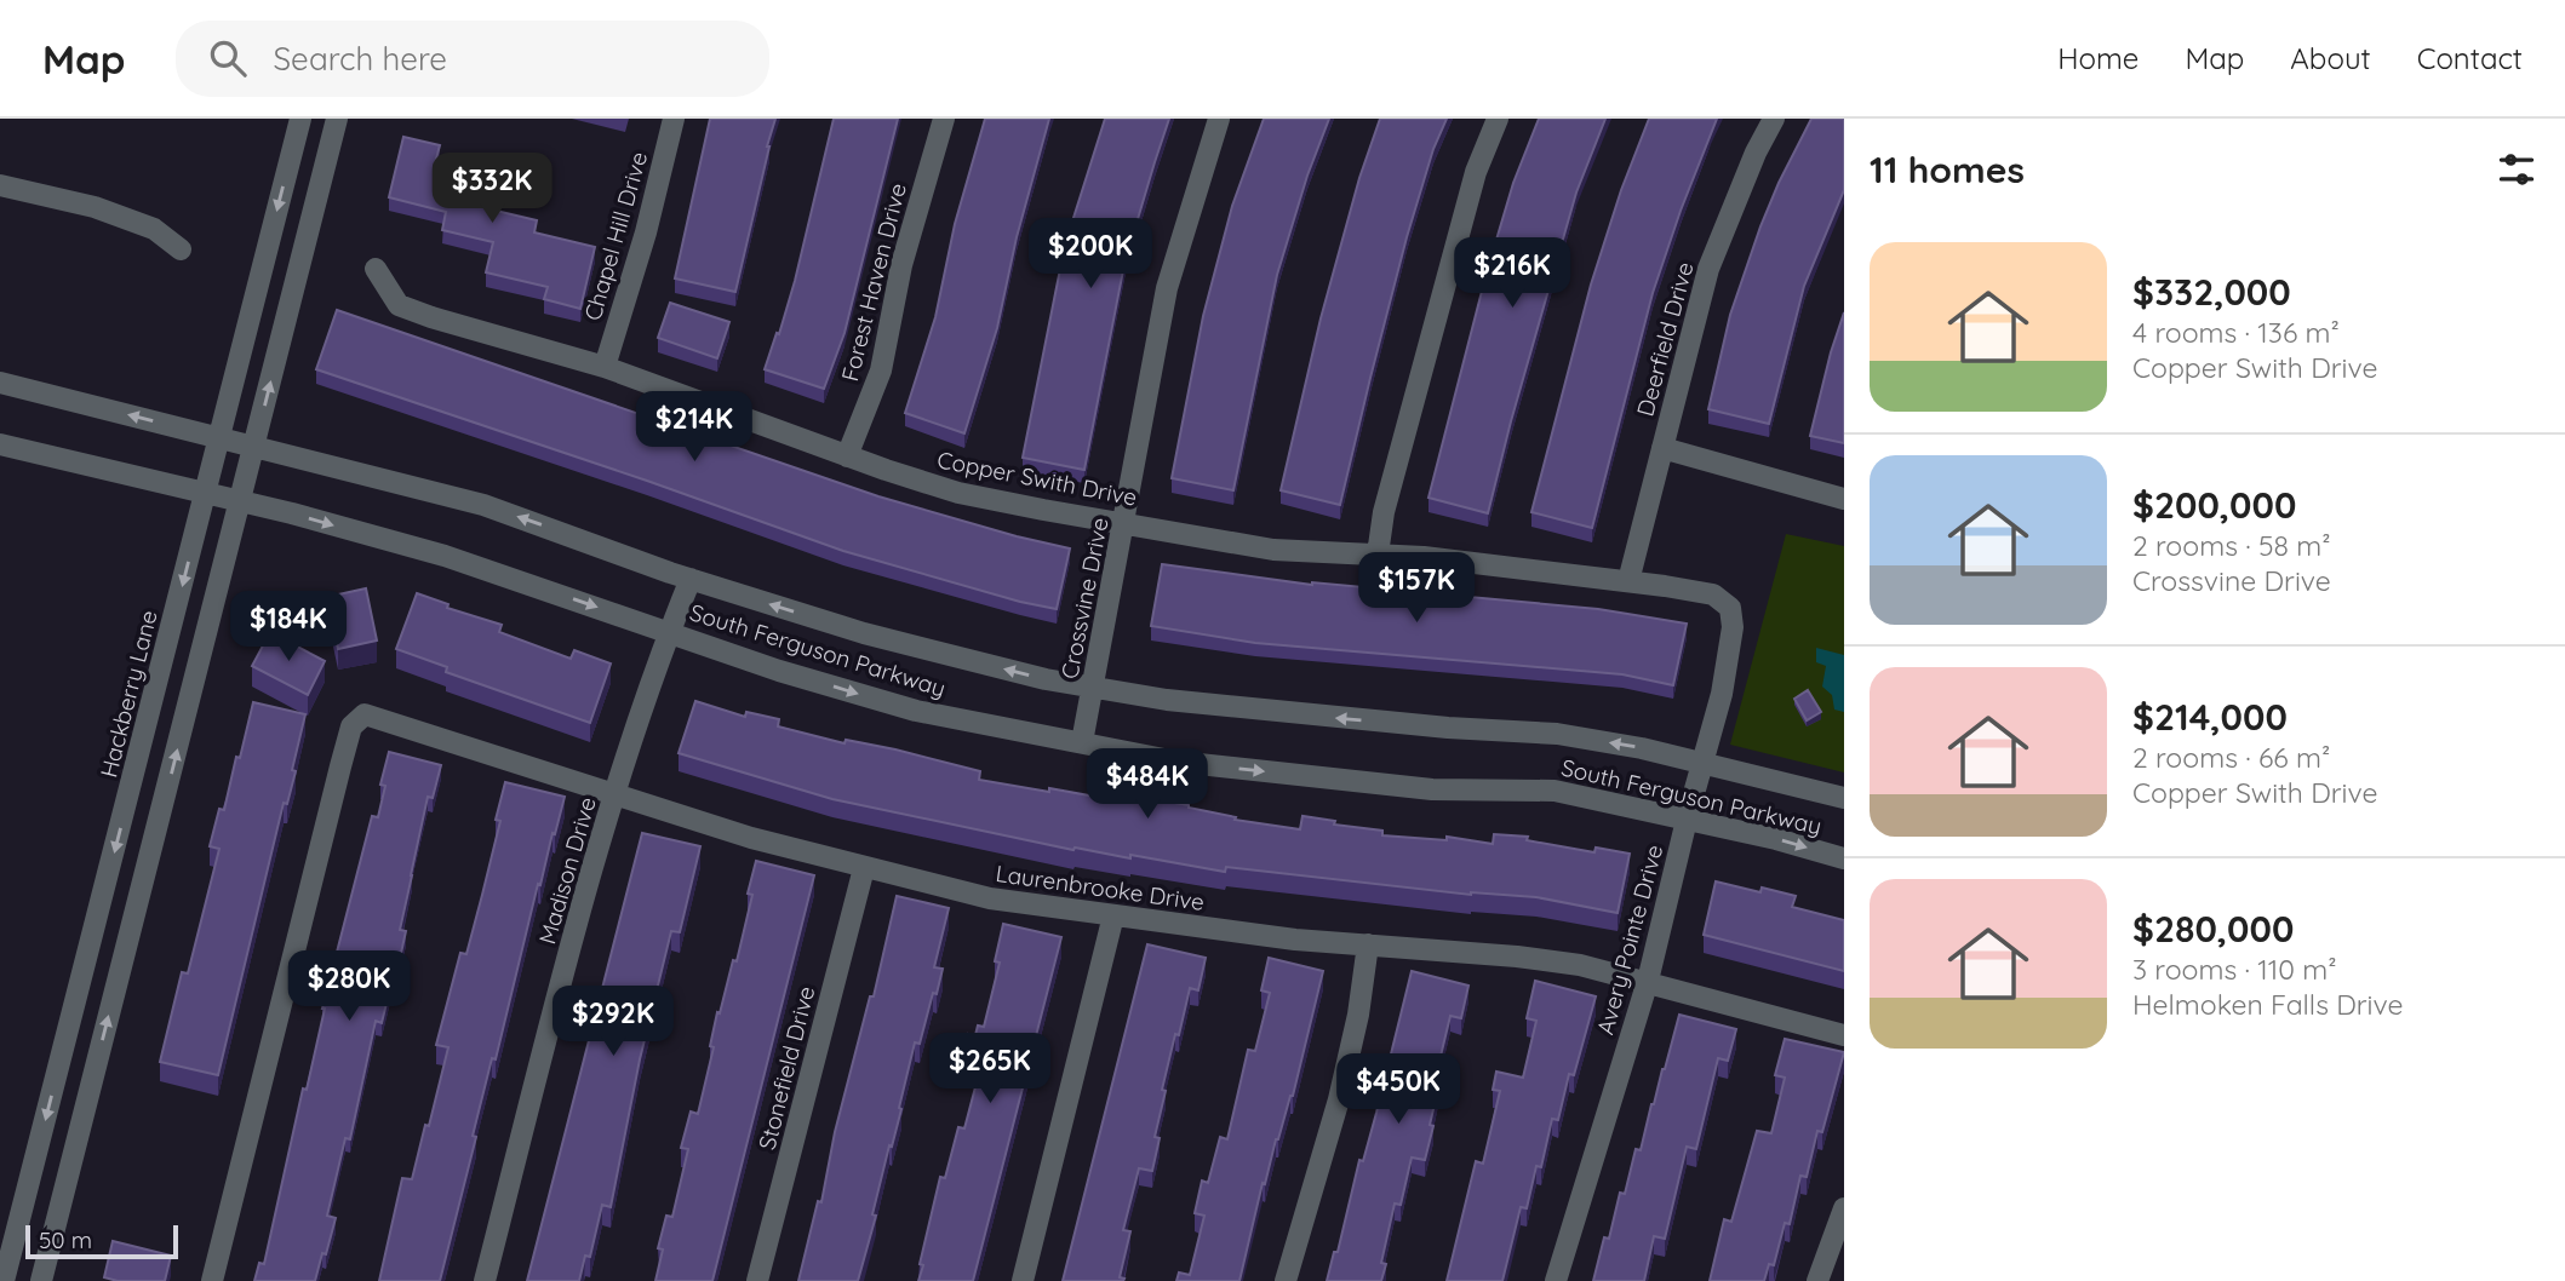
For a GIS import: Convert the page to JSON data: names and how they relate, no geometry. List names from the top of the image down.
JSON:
{
  "streets": {
    "street": [
      "Chapel Hill Drive",
      "Forest Haven Drive",
      "Deerfield Drive",
      "Copper Swith Drive",
      "Crossvine Drive",
      "South Ferguson Parkway",
      "Hackberry Lane",
      "Madison Drive",
      "Laurenbrooke Drive",
      "Avery Pointe Drive",
      "Stonefield Drive"
    ]
  },
  "crossings": [
    ["Chapel Hill Drive", "Copper Swith Drive"],
    ["Forest Haven Drive", "Copper Swith Drive"],
    ["Deerfield Drive", "Copper Swith Drive"],
    ["Copper Swith Drive", "Crossvine Drive"],
    ["Copper Swith Drive", "Avery Pointe Drive"],
    ["Crossvine Drive", "South Ferguson Parkway"],
    ["South Ferguson Parkway", "Hackberry Lane"],
    ["South Ferguson Parkway", "Madison Drive"],
    ["South Ferguson Parkway", "Avery Pointe Drive"],
    ["Madison Drive", "Laurenbrooke Drive"],
    ["Laurenbrooke Drive", "Avery Pointe Drive"],
    ["Laurenbrooke Drive", "Stonefield Drive"]
  ],
  "scale_bar": "50 m",
  "page": {
    "header": "Map",
    "search": "Search here",
    "nav": [
      "Home",
      "Map",
      "About",
      "Contact"
    ],
    "heading": "11 homes",
    "price": [
      "$332K",
      "$200K",
      "$216K",
      "$214K",
      "$157K",
      "$184K",
      "$484K",
      "$280K",
      "$292K",
      "$265K",
      "$450K"
    ],
    "list": [
      {
        "name": "$332,000",
        "note": "4 rooms · 136 m² · Copper Swith Drive"
      },
      {
        "name": "$200,000",
        "note": "2 rooms · 58 m² · Crossvine Drive"
      },
      {
        "name": "$214,000",
        "note": "2 rooms · 66 m² · Copper Swith Drive"
      },
      {
        "name": "$280,000",
        "note": "3 rooms · 110 m² · Helmoken Falls Drive"
      }
    ],
    "scale": "50 m"
  }
}
